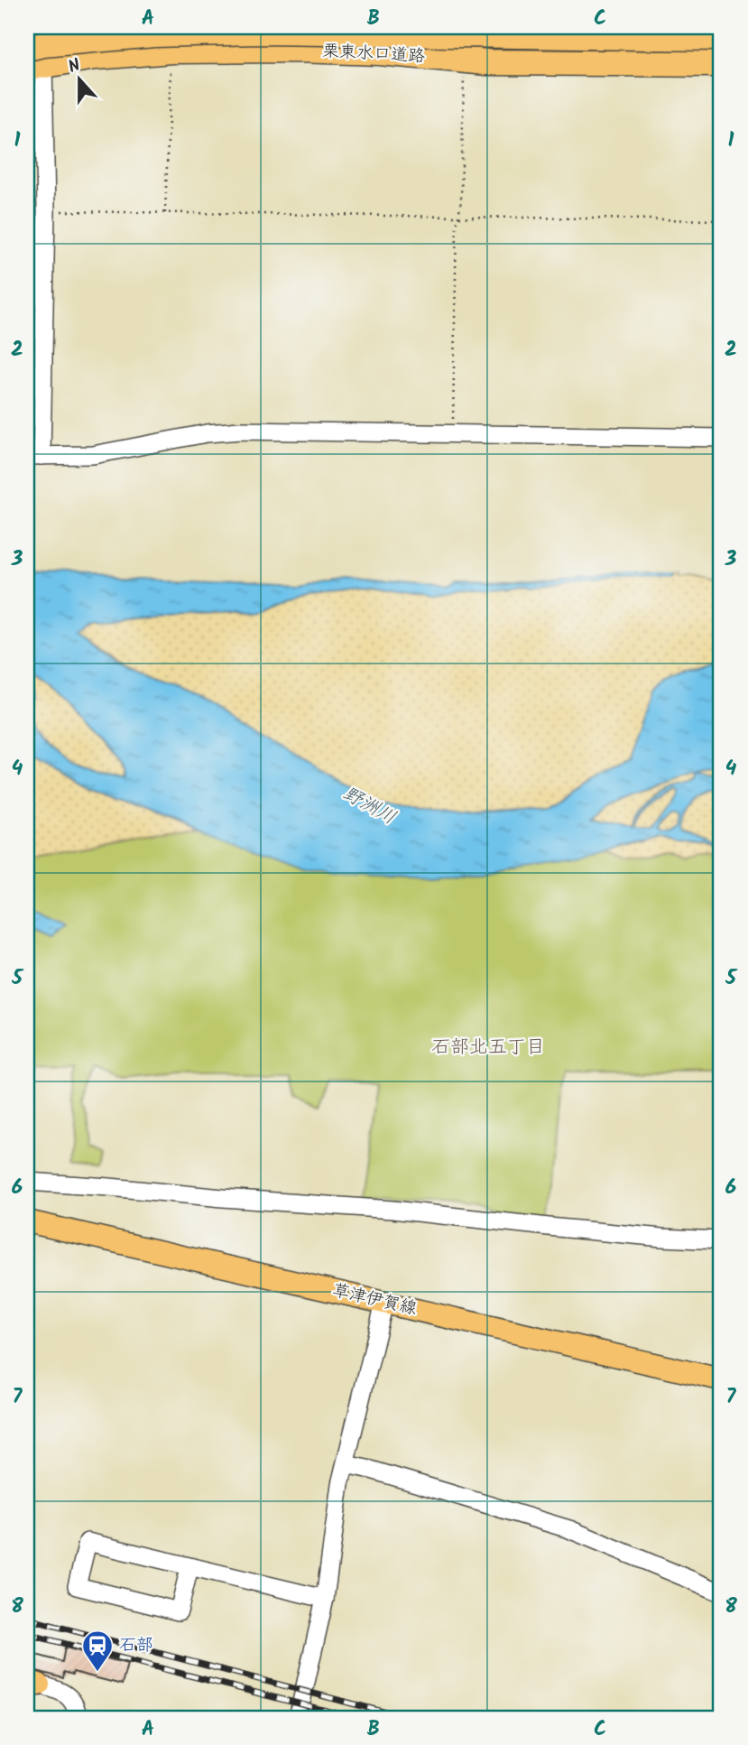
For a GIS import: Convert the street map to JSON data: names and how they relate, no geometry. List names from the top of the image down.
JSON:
{
  "streets": {
    "highway": ["栗東水口道路"],
    "main road": ["草津伊賀線"]
  },
  "districts": ["石部北五丁目"],
  "water": ["野洲川"],
  "places": {
    "station": ["石部"]
  },
  "north": "top",
  "grid": {
    "columns": ["A", "B", "C"],
    "rows": [
      "1",
      "2",
      "3",
      "4",
      "5",
      "6",
      "7",
      "8"
    ]
  }
}
